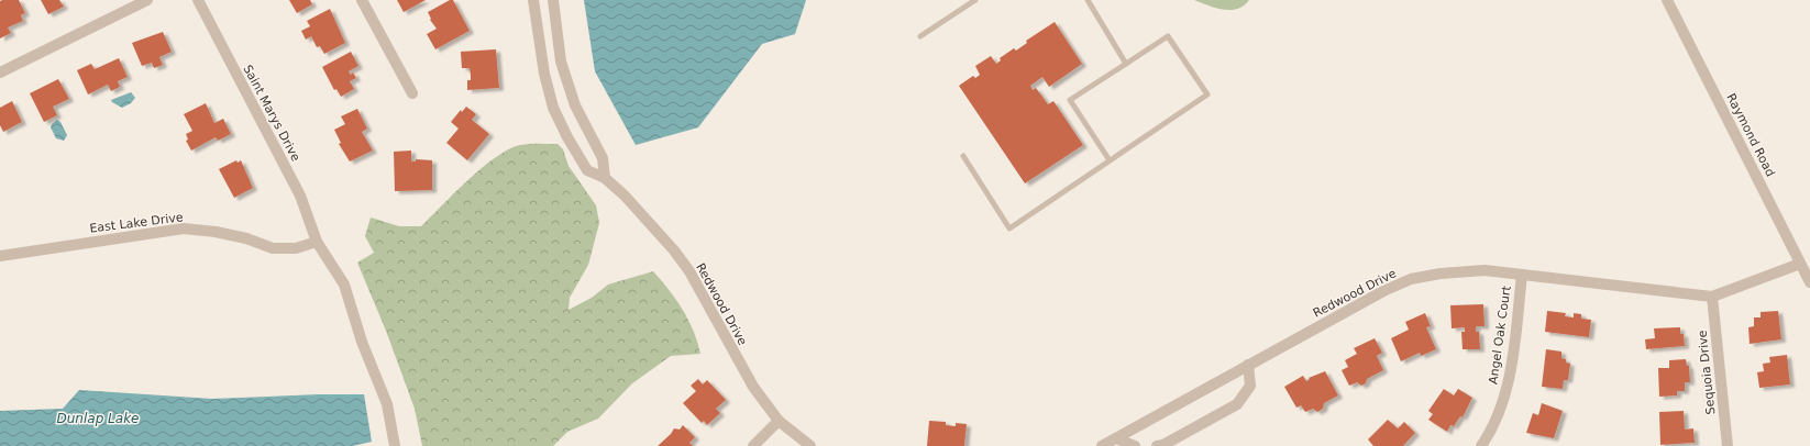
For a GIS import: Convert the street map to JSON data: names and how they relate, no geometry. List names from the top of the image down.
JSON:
{
  "streets": {
    "street": [
      "Saint Marys Drive",
      "Raymond Road",
      "East Lake Drive",
      "Redwood Drive",
      "Angel Oak Court",
      "Sequoia Drive"
    ]
  },
  "crossings": [
    ["Saint Marys Drive", "East Lake Drive"],
    ["Raymond Road", "Redwood Drive"],
    ["Redwood Drive", "Angel Oak Court"],
    ["Redwood Drive", "Sequoia Drive"]
  ],
  "water": ["Dunlap Lake"]
}
